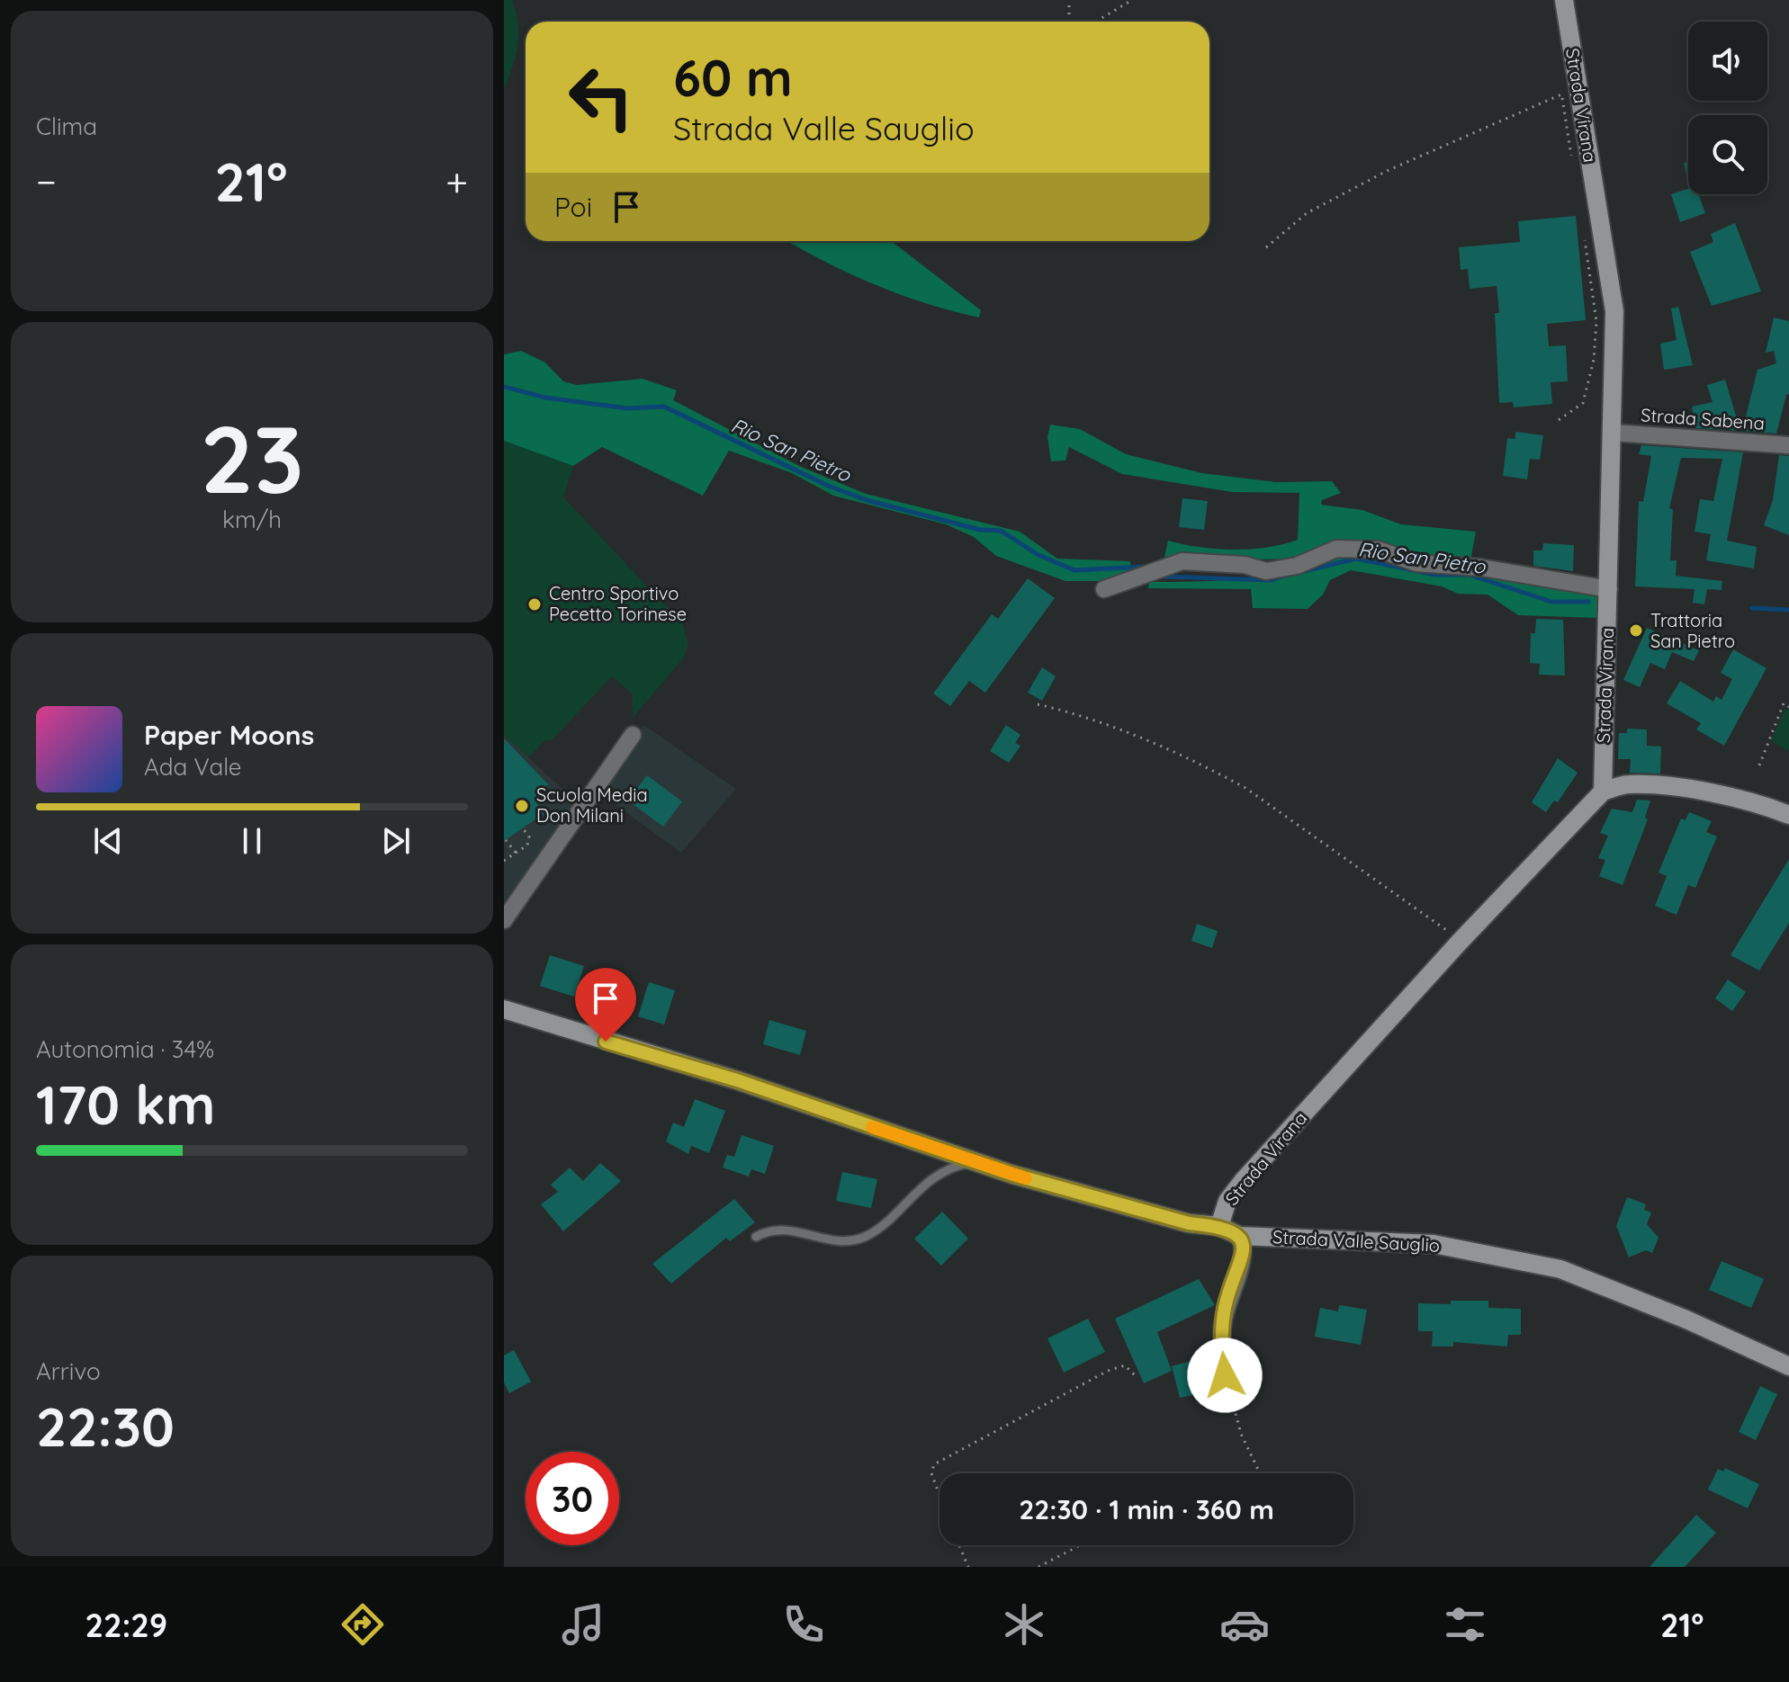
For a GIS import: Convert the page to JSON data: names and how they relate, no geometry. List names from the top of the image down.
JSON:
{
  "streets": {
    "street": ["Strada Virana", "Strada Sabena", "Strada Valle Sauglio"]
  },
  "crossings": [
    ["Strada Virana", "Strada Sabena"],
    ["Strada Virana", "Strada Valle Sauglio"]
  ],
  "water": ["Rio San Pietro"],
  "places": ["Centro Sportivo Pecetto Torinese", "Trattoria San Pietro", "Scuola Media Don Milani"],
  "page": {
    "tile": [
      "Clima",
      ["23", "km/h"],
      ["Autonomia · 34%", "170 km"],
      ["Arrivo", "22:30"]
    ],
    "turn": ["60 m", "Strada Valle Sauglio"],
    "heat": ["−", "21°", "+"],
    "then": "Poi",
    "song": ["Paper Moons", "Ada Vale"],
    "limit": "30",
    "trip": "22:30 · 1 min · 360 m",
    "tabs": ["22:29", "21°"]
  }
}
